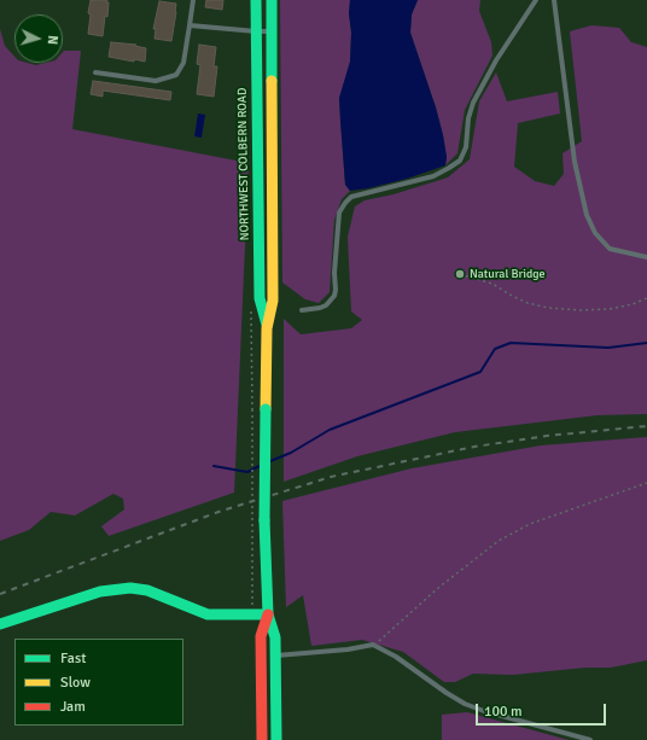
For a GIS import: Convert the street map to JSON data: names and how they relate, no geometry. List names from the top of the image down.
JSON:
{
  "streets": {
    "main road": ["NORTHWEST COLBERN ROAD"]
  },
  "places": ["Natural Bridge"],
  "legend": ["Fast", "Slow", "Jam"],
  "scale_bar": "100 m",
  "north": "right"
}
